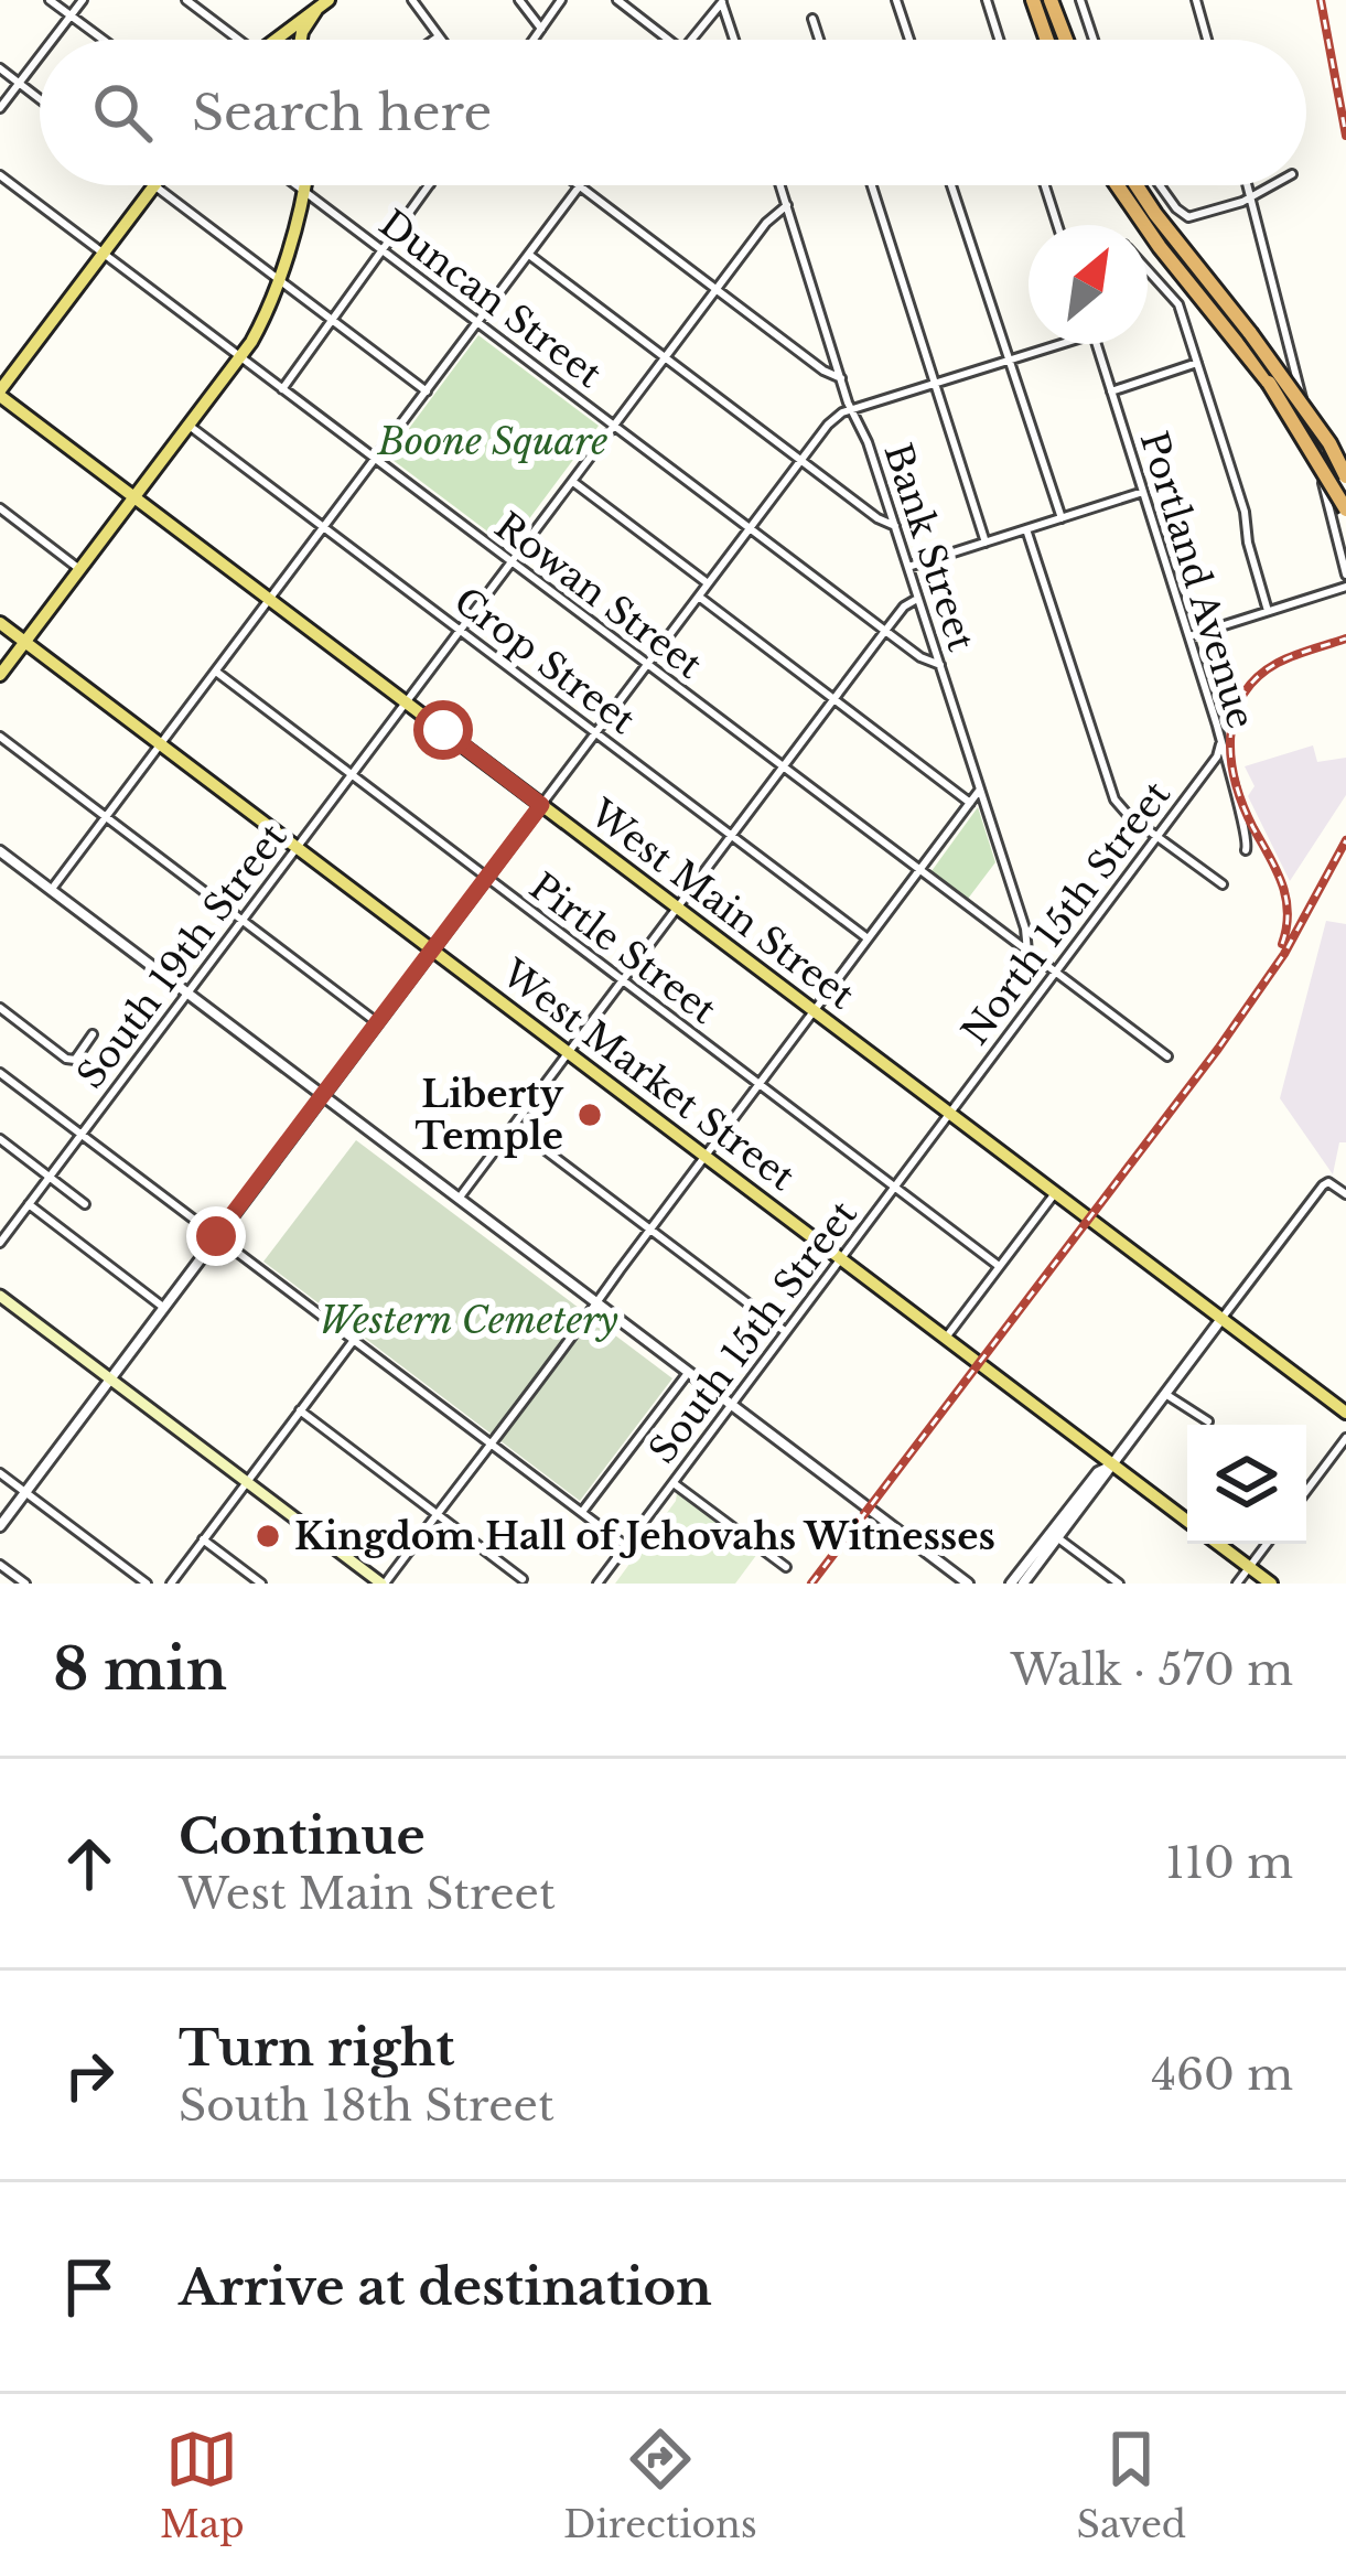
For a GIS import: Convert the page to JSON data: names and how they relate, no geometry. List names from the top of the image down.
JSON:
{
  "streets": {
    "main road": ["West Main Street", "West Market Street"],
    "street": [
      "Duncan Street",
      "Bank Street",
      "Portland Avenue",
      "Rowan Street",
      "Crop Street",
      "North 15th Street",
      "Pirtle Street",
      "South 19th Street",
      "South 15th Street"
    ]
  },
  "crossings": [
    ["Duncan Street", "Bank Street"],
    ["Duncan Street", "South 19th Street"],
    ["Bank Street", "Rowan Street"],
    ["Bank Street", "South 19th Street"],
    ["Portland Avenue", "North 15th Street"],
    ["Rowan Street", "North 15th Street"],
    ["Rowan Street", "South 19th Street"],
    ["Crop Street", "South 19th Street"],
    ["West Main Street", "North 15th Street"],
    ["West Main Street", "South 19th Street"],
    ["West Main Street", "South 15th Street"],
    ["North 15th Street", "South 15th Street"],
    ["Pirtle Street", "South 19th Street"],
    ["Pirtle Street", "South 15th Street"],
    ["South 19th Street", "West Market Street"],
    ["West Market Street", "South 15th Street"]
  ],
  "parks": ["Boone Square", "Western Cemetery"],
  "places": ["Liberty Temple", "Kingdom Hall of Jehovahs Witnesses"],
  "north": "top right",
  "page": {
    "search": "Search here",
    "heading": ["8 min", "Walk · 570 m"],
    "list": [
      ["Continue", "West Main Street", "110 m"],
      ["Turn right", "South 18th Street", "460 m"],
      "Arrive at destination"
    ],
    "nav": ["Map", "Directions", "Saved"]
  }
}
